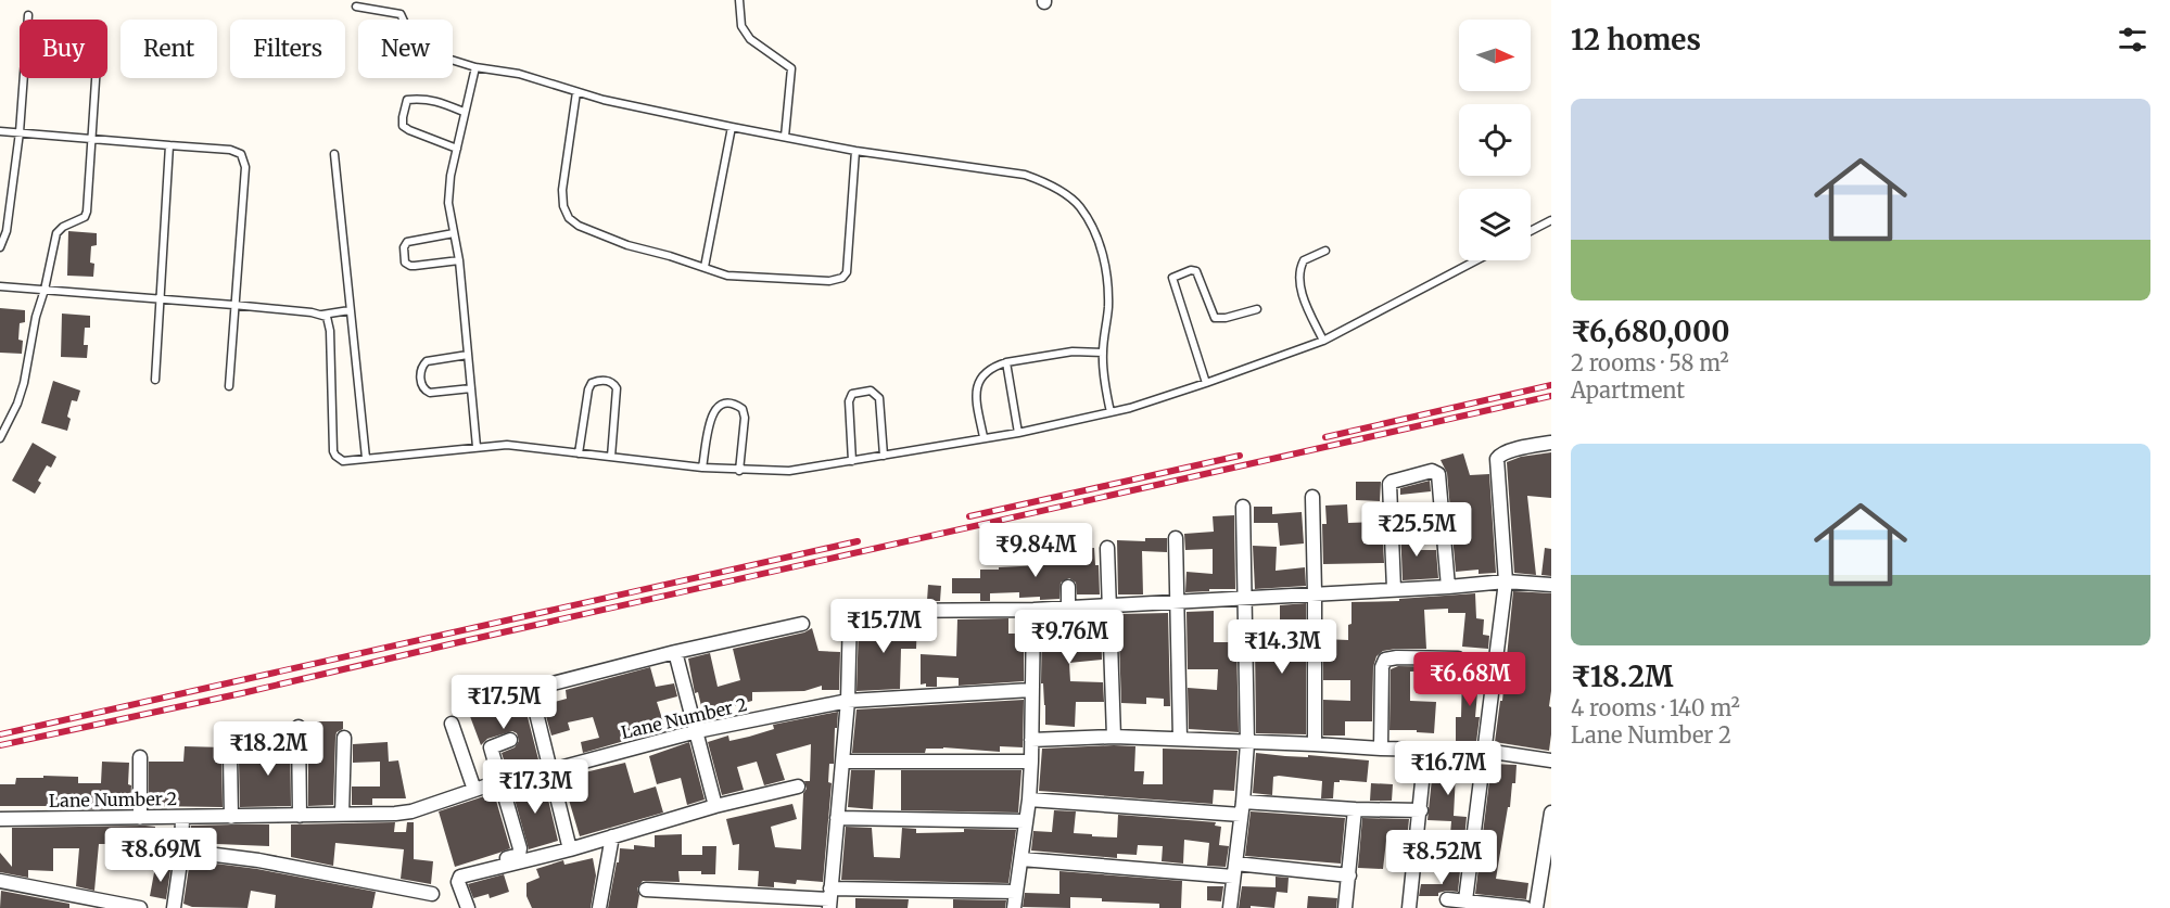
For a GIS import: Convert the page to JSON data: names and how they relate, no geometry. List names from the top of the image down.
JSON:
{
  "streets": {
    "street": ["Lane Number 2"]
  },
  "north": "right",
  "page": {
    "heading": "12 homes",
    "chip": [
      "Buy",
      "Rent",
      "Filters",
      "New"
    ],
    "list": [
      {
        "name": "₹6,680,000",
        "note": "2 rooms · 58 m² · Apartment"
      },
      {
        "name": "₹18.2M",
        "note": "4 rooms · 140 m² · Lane Number 2"
      }
    ],
    "price": [
      "₹25.5M",
      "₹9.84M",
      "₹15.7M",
      "₹9.76M",
      "₹14.3M",
      "₹6.68M",
      "₹17.5M",
      "₹18.2M",
      "₹16.7M",
      "₹17.3M",
      "₹8.69M",
      "₹8.52M"
    ]
  }
}
